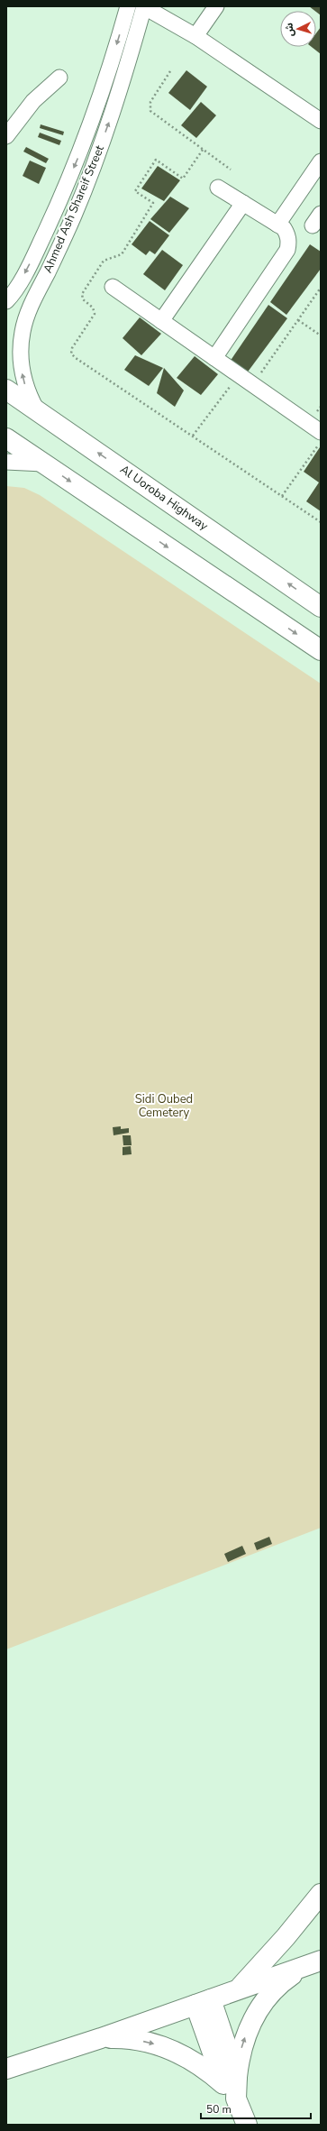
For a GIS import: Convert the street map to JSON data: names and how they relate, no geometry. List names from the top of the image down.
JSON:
{
  "streets": {
    "main road": ["Al Uoroba Highway"],
    "street": ["Ahmed Ash Shareif Street"]
  },
  "crossings": [
    ["Ahmed Ash Shareif Street", "Al Uoroba Highway"]
  ],
  "parks": ["Sidi Oubed Cemetery"],
  "scale_bar": "50 m",
  "north": "left"
}
